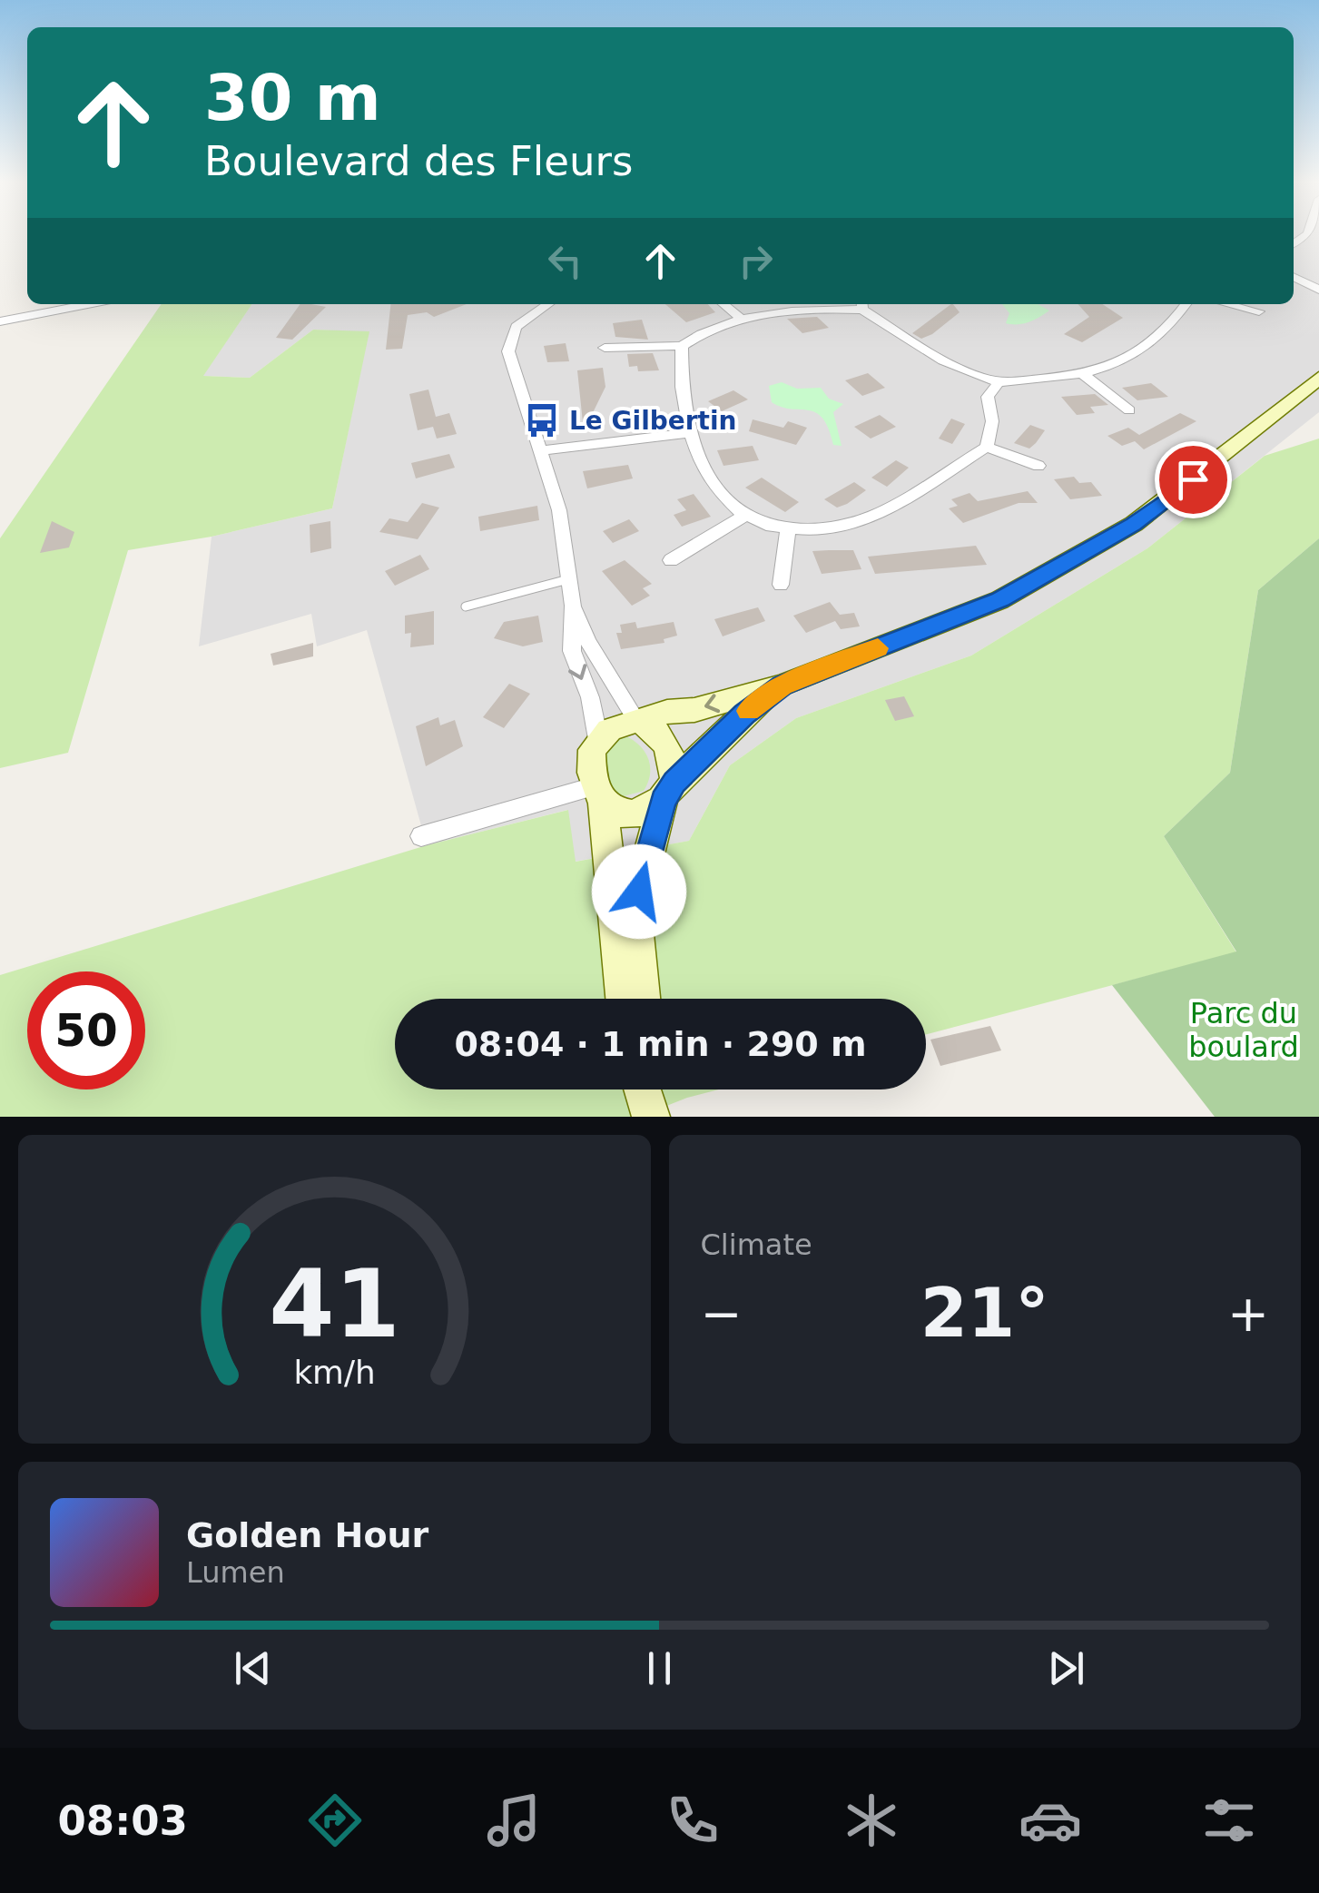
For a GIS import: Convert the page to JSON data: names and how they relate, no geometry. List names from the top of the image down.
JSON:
{
  "parks": ["Parc du boulard"],
  "places": {
    "bus stop": ["Le Gilbertin"]
  },
  "page": {
    "turn": ["30 m", "Boulevard des Fleurs"],
    "limit": "50",
    "trip": "08:04 · 1 min · 290 m",
    "tile": "Climate",
    "heat": ["−", "21°", "+"],
    "song": ["Golden Hour", "Lumen"],
    "tabs": "08:03",
    "gauge": ["41", "km/h"]
  }
}
